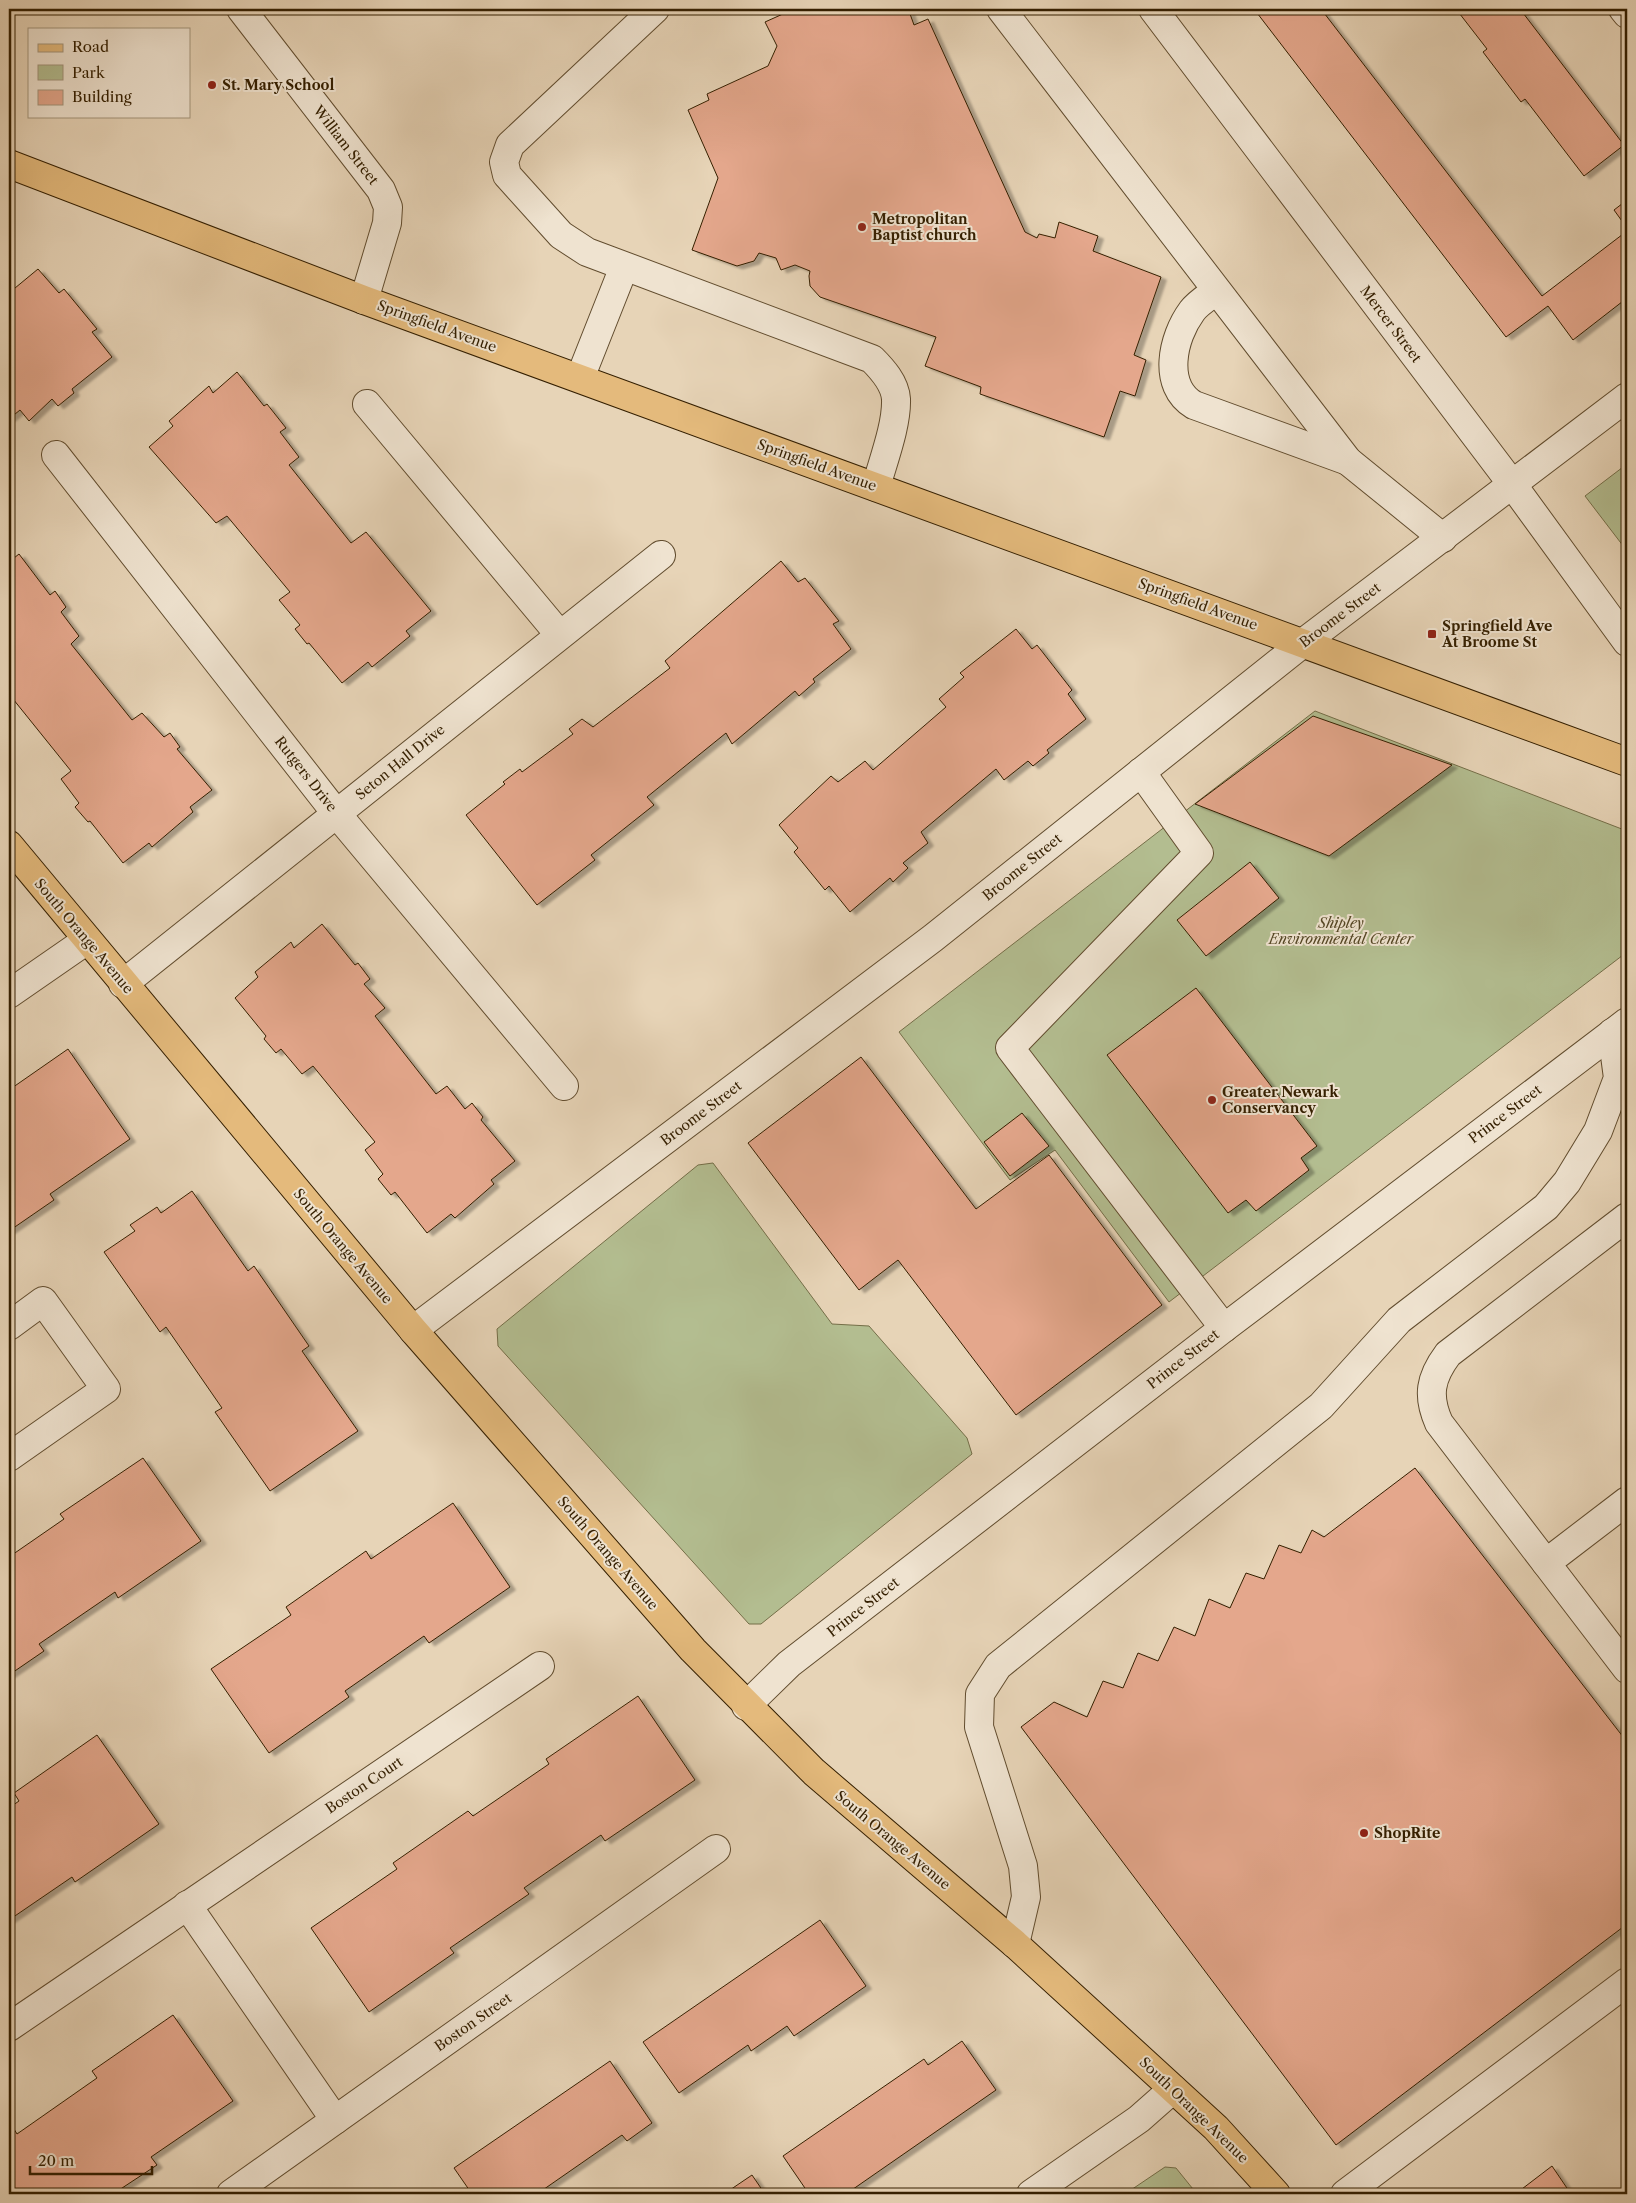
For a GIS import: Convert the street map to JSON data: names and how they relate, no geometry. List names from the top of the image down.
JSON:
{
  "streets": {
    "main road": ["Springfield Avenue", "South Orange Avenue"],
    "street": [
      "William Street",
      "Mercer Street",
      "Broome Street",
      "Seton Hall Drive",
      "Rutgers Drive",
      "Prince Street",
      "Boston Court",
      "Boston Street"
    ]
  },
  "crossings": [
    ["William Street", "Springfield Avenue"],
    ["Mercer Street", "Broome Street"],
    ["Springfield Avenue", "Broome Street"],
    ["Broome Street", "South Orange Avenue"],
    ["Seton Hall Drive", "Rutgers Drive"],
    ["Seton Hall Drive", "South Orange Avenue"],
    ["South Orange Avenue", "Prince Street"]
  ],
  "parks": ["Shipley Environmental Center"],
  "places": {
    "other": [
      "St. Mary School",
      "Metropolitan Baptist church",
      "Greater Newark Conservancy",
      "ShopRite"
    ],
    "transit": ["Springfield Ave At Broome St"]
  },
  "legend": ["Road", "Park", "Building"],
  "scale_bar": "20 m"
}
